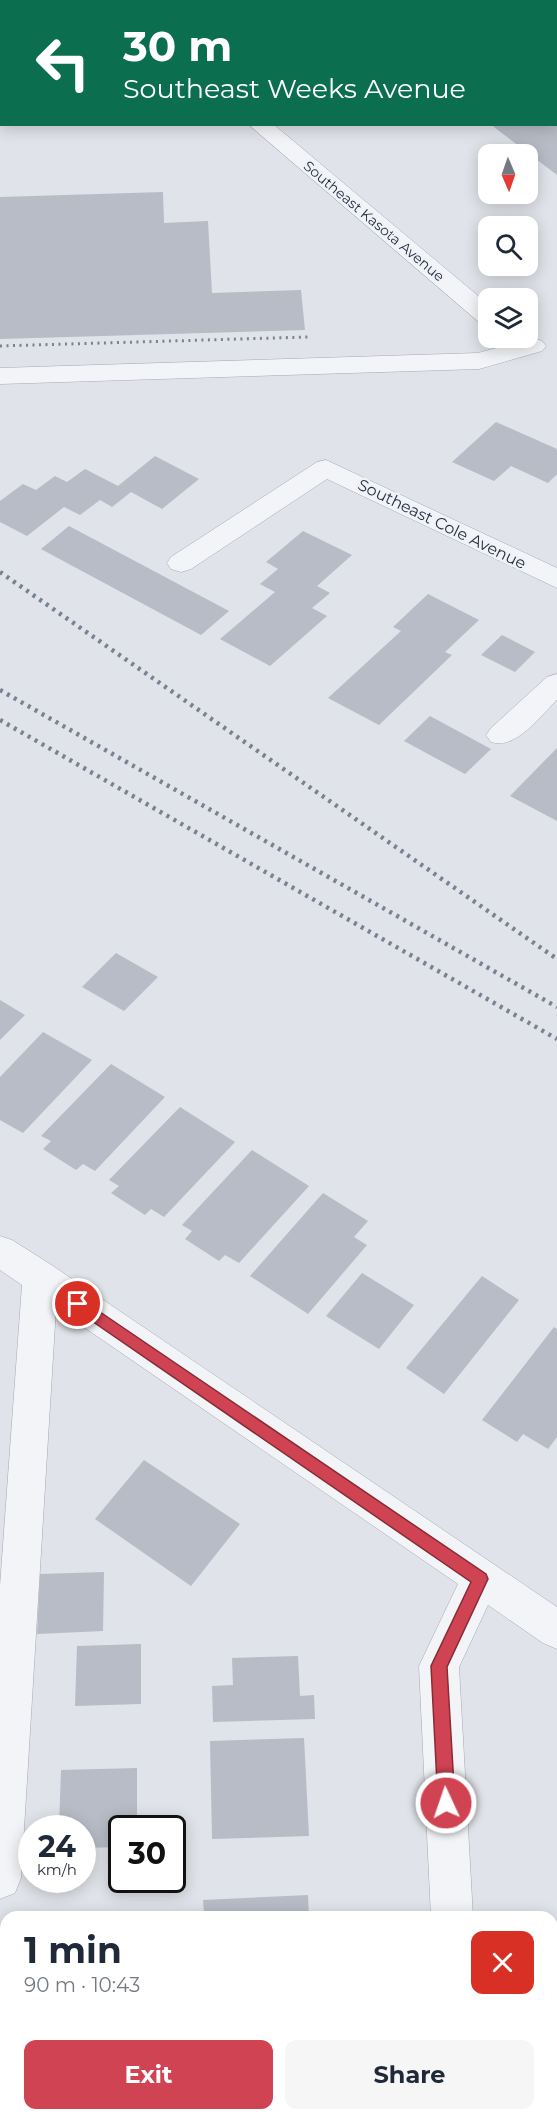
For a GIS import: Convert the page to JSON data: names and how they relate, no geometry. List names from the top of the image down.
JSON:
{
  "streets": {
    "street": ["Southeast Kasota Avenue", "Southeast Cole Avenue"]
  },
  "north": "bottom",
  "page": {
    "turn": ["30 m", "Southeast Weeks Avenue"],
    "speed": "24 km/h",
    "limit": "30",
    "heading": ["1 min", "90 m · 10:43"],
    "buttons": ["Exit", "Share"]
  }
}
